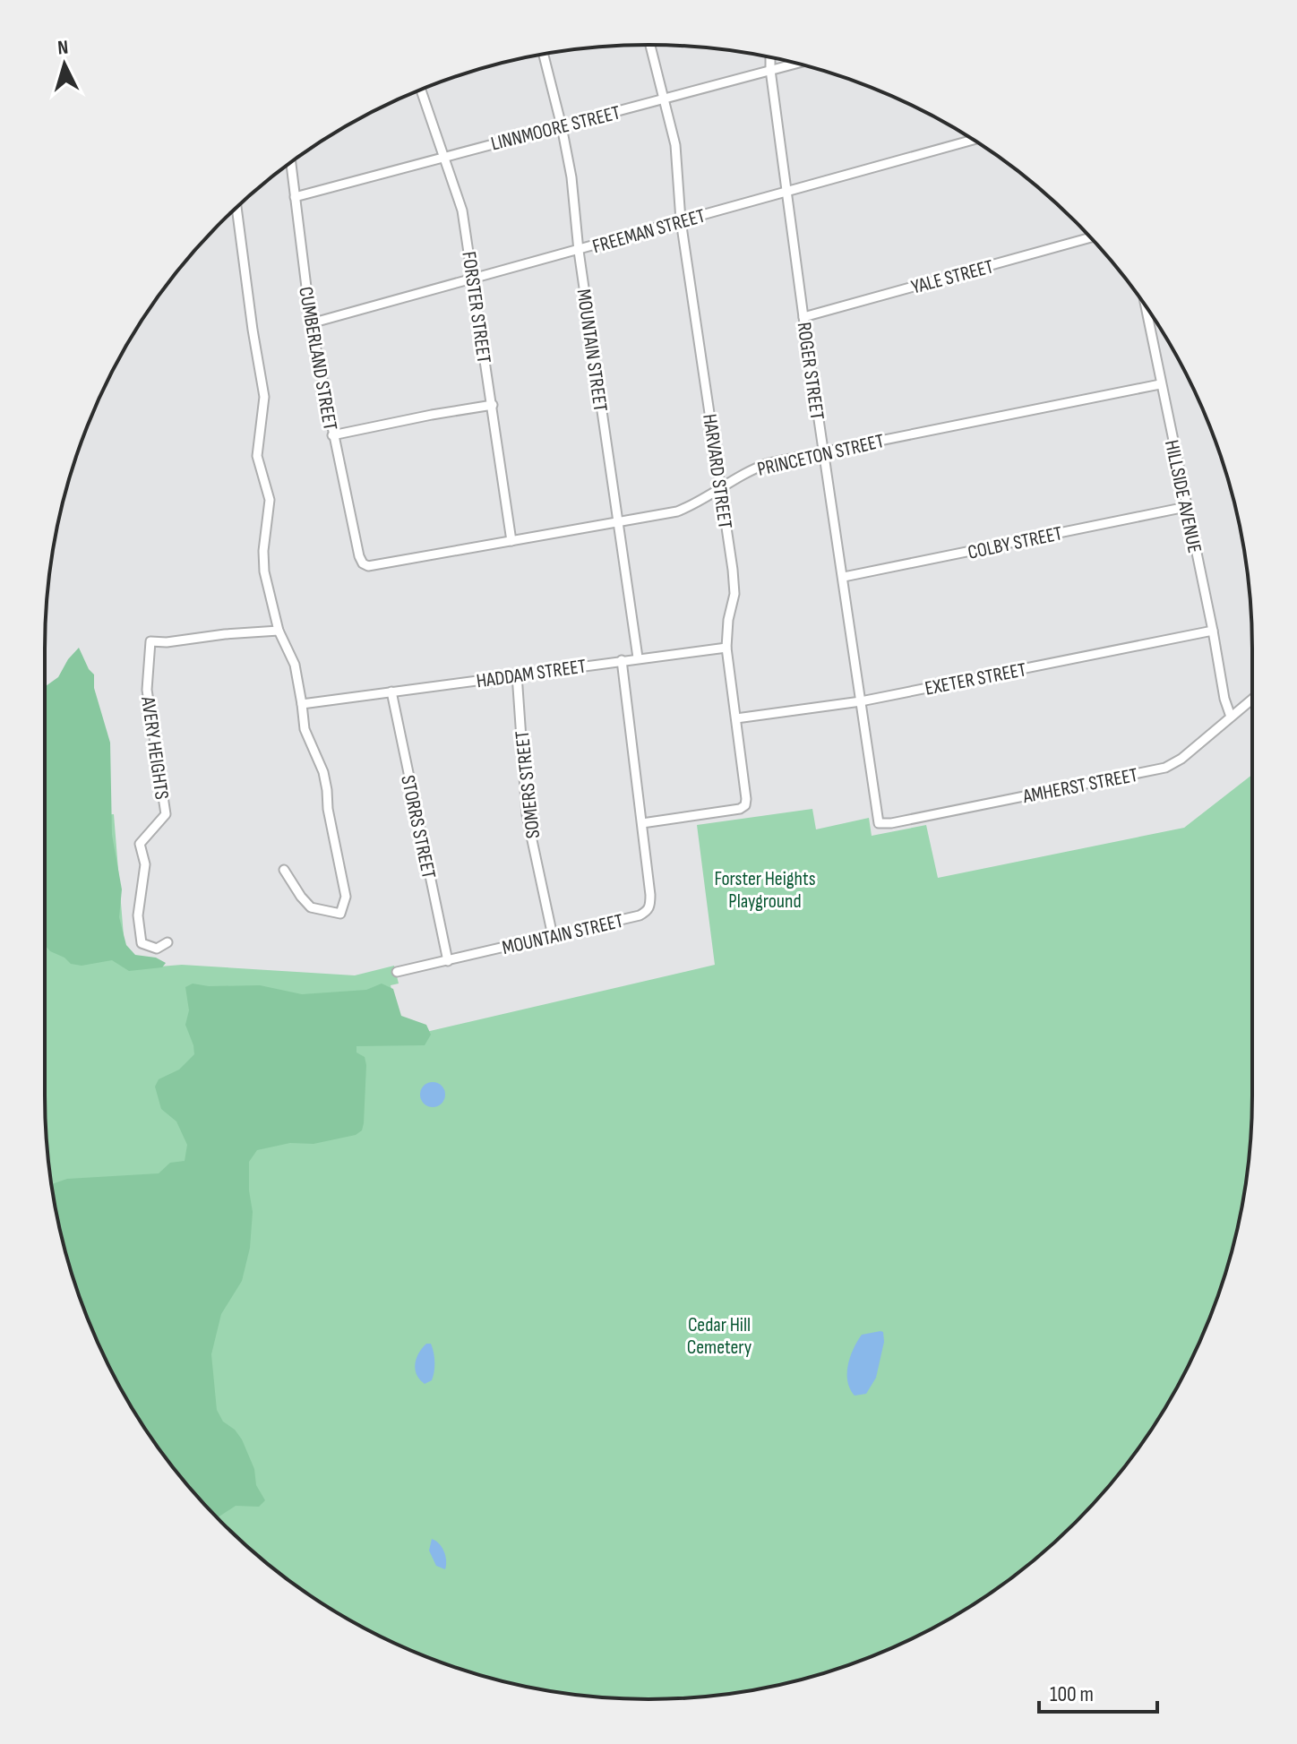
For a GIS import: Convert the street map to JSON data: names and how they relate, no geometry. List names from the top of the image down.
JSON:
{
  "streets": {
    "street": [
      "LINNMOORE STREET",
      "FREEMAN STREET",
      "YALE STREET",
      "FORSTER STREET",
      "MOUNTAIN STREET",
      "CUMBERLAND STREET",
      "ROGER STREET",
      "PRINCETON STREET",
      "HARVARD STREET",
      "HILLSIDE AVENUE",
      "COLBY STREET",
      "HADDAM STREET",
      "EXETER STREET",
      "AVERY HEIGHTS",
      "SOMERS STREET",
      "AMHERST STREET",
      "STORRS STREET"
    ]
  },
  "crossings": [
    ["LINNMOORE STREET", "FORSTER STREET"],
    ["LINNMOORE STREET", "MOUNTAIN STREET"],
    ["LINNMOORE STREET", "CUMBERLAND STREET"],
    ["LINNMOORE STREET", "ROGER STREET"],
    ["LINNMOORE STREET", "HARVARD STREET"],
    ["FREEMAN STREET", "FORSTER STREET"],
    ["FREEMAN STREET", "MOUNTAIN STREET"],
    ["FREEMAN STREET", "CUMBERLAND STREET"],
    ["FREEMAN STREET", "ROGER STREET"],
    ["FREEMAN STREET", "HARVARD STREET"],
    ["YALE STREET", "ROGER STREET"],
    ["FORSTER STREET", "PRINCETON STREET"],
    ["MOUNTAIN STREET", "PRINCETON STREET"],
    ["MOUNTAIN STREET", "HARVARD STREET"],
    ["MOUNTAIN STREET", "HADDAM STREET"],
    ["MOUNTAIN STREET", "SOMERS STREET"],
    ["MOUNTAIN STREET", "STORRS STREET"],
    ["CUMBERLAND STREET", "PRINCETON STREET"],
    ["ROGER STREET", "PRINCETON STREET"],
    ["ROGER STREET", "COLBY STREET"],
    ["ROGER STREET", "EXETER STREET"],
    ["ROGER STREET", "AMHERST STREET"],
    ["PRINCETON STREET", "HARVARD STREET"],
    ["PRINCETON STREET", "HILLSIDE AVENUE"],
    ["HARVARD STREET", "HADDAM STREET"],
    ["HARVARD STREET", "EXETER STREET"],
    ["HILLSIDE AVENUE", "COLBY STREET"],
    ["HILLSIDE AVENUE", "EXETER STREET"],
    ["HILLSIDE AVENUE", "AMHERST STREET"],
    ["HADDAM STREET", "SOMERS STREET"],
    ["HADDAM STREET", "STORRS STREET"]
  ],
  "parks": ["Forster Heights Playground", "Cedar Hill Cemetery"],
  "scale_bar": "100 m",
  "north": "top"
}
